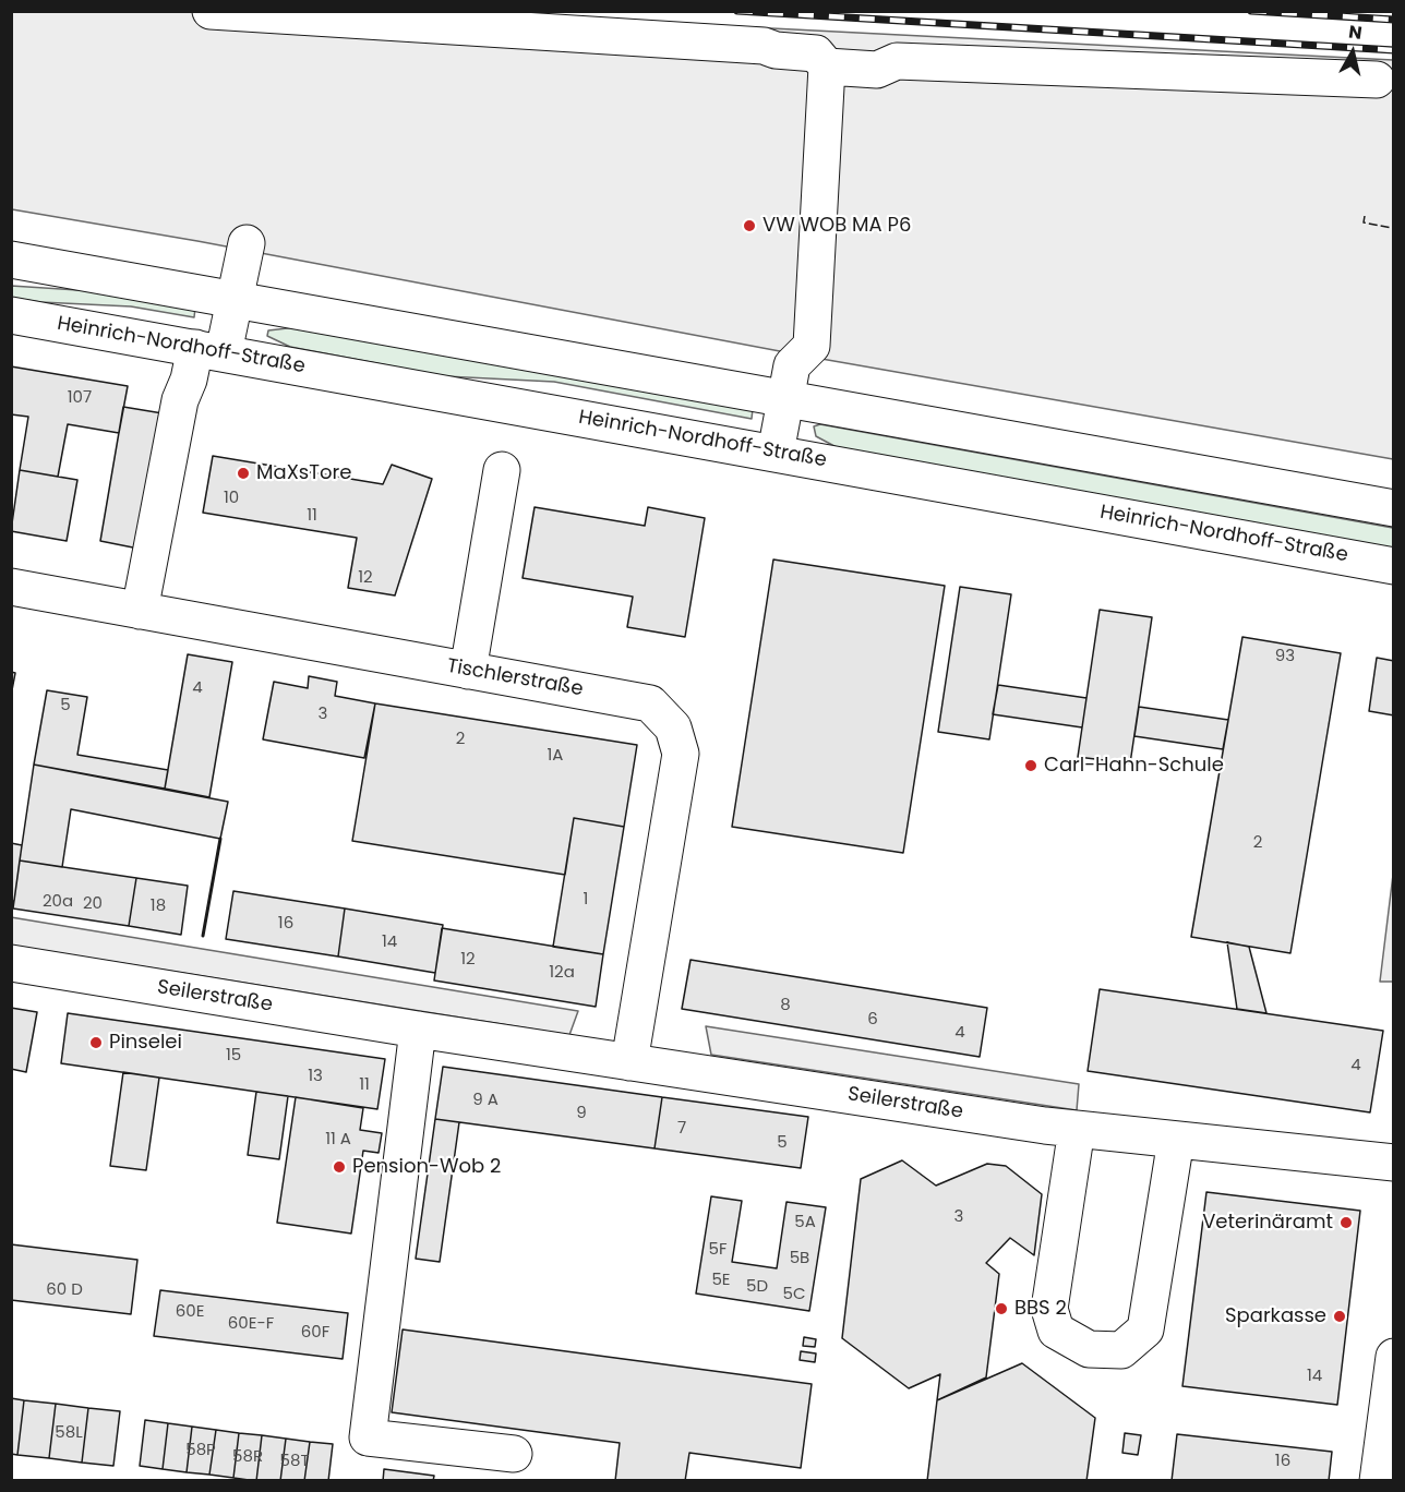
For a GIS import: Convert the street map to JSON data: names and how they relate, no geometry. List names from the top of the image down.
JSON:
{
  "streets": {
    "street": ["Heinrich-Nordhoff-Straße", "Tischlerstraße", "Seilerstraße"]
  },
  "crossings": [
    ["Tischlerstraße", "Seilerstraße"]
  ],
  "places": [
    "VW WOB MA P6",
    "MaXsTore",
    "Carl-Hahn-Schule",
    "Pinselei",
    "Pension-Wob 2",
    "Veterinäramt",
    "BBS 2",
    "Sparkasse"
  ],
  "house_numbers": [
    "107",
    "10",
    "11",
    "12",
    "93",
    "4",
    "5",
    "3",
    "2",
    "1A",
    "2",
    "1",
    "20a",
    "20",
    "18",
    "16",
    "14",
    "12",
    "12a",
    "8",
    "6",
    "4",
    "15",
    "4",
    "13",
    "11",
    "9 A",
    "9",
    "7",
    "11 A",
    "5",
    "3",
    "5A",
    "5F",
    "5B",
    "5E",
    "5D",
    "60 D",
    "5C",
    "60E",
    "60E-F",
    "60F",
    "14",
    "58L",
    "58P",
    "58R",
    "58T",
    "16"
  ],
  "north": "top"
}
